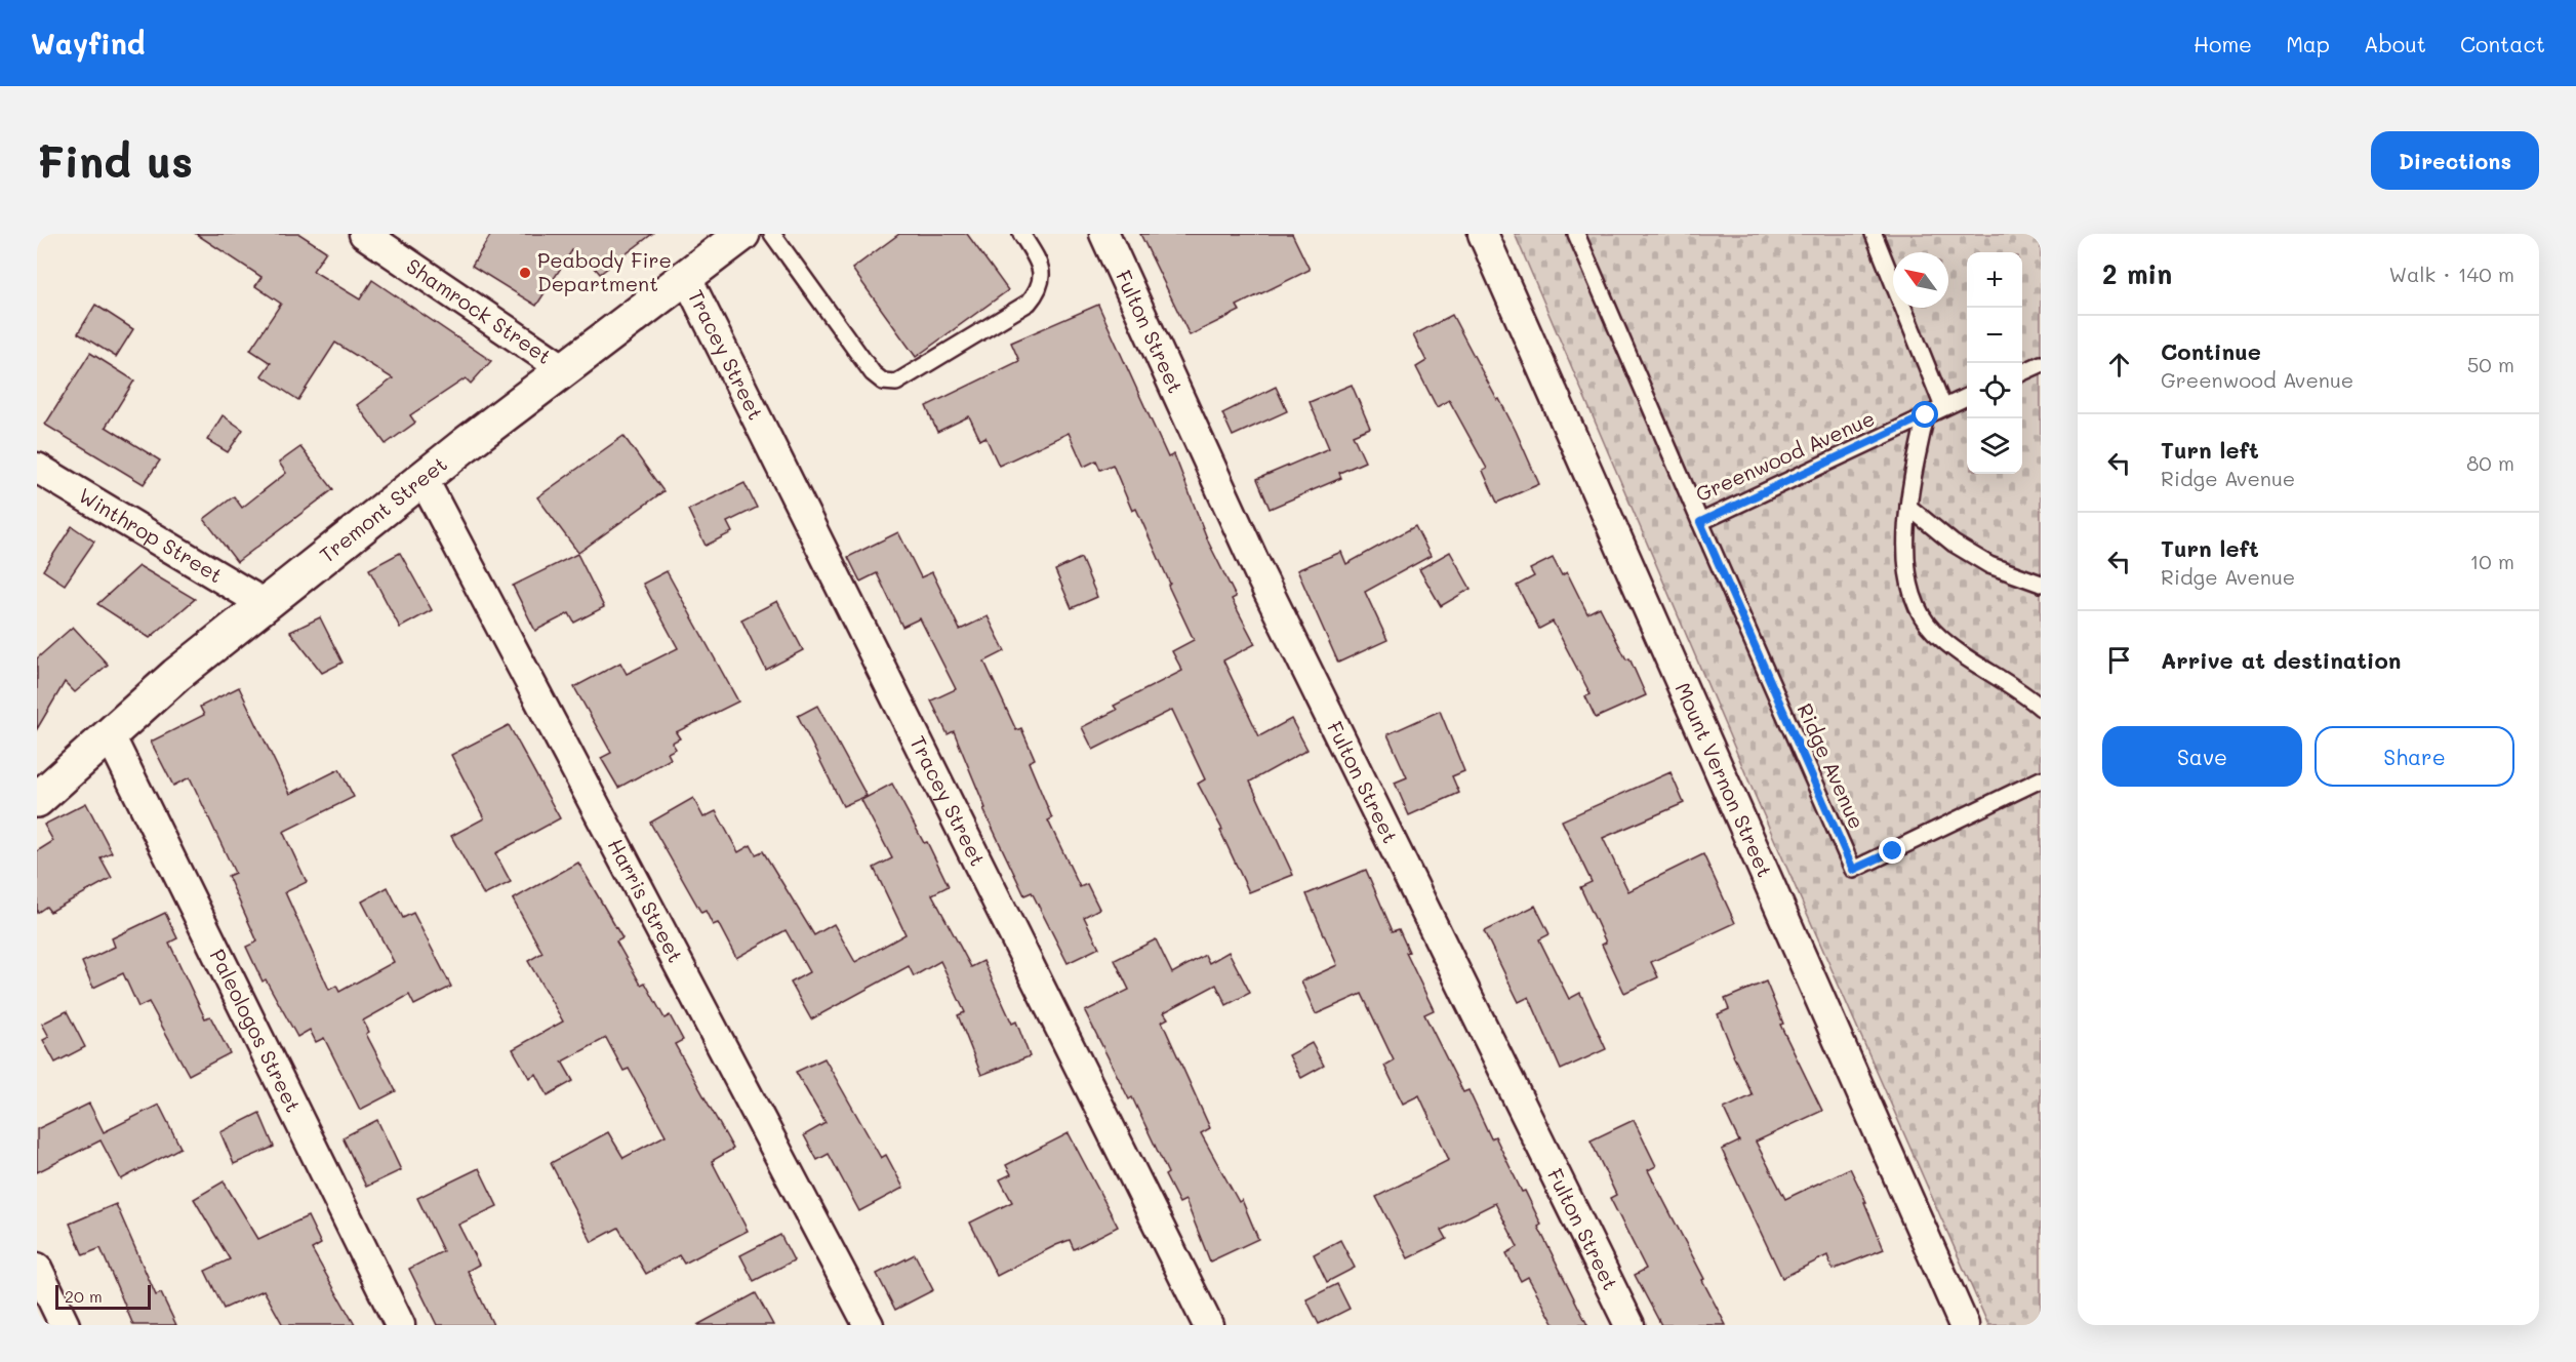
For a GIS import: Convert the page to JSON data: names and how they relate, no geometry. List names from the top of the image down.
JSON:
{
  "streets": {
    "street": [
      "Shamrock Street",
      "Fulton Street",
      "Tracey Street",
      "Tremont Street",
      "Winthrop Street",
      "Mount Vernon Street",
      "Harris Street",
      "Paleologos Street"
    ],
    "lane": ["Greenwood Avenue", "Ridge Avenue"]
  },
  "crossings": [
    ["Shamrock Street", "Tremont Street"],
    ["Tracey Street", "Tremont Street"],
    ["Greenwood Avenue", "Ridge Avenue"],
    ["Tremont Street", "Winthrop Street"],
    ["Tremont Street", "Harris Street"],
    ["Tremont Street", "Paleologos Street"]
  ],
  "places": ["Peabody Fire Department"],
  "scale_bar": "20 m",
  "north": "top left",
  "page": {
    "header": "Wayfind",
    "nav": [
      "Home",
      "Map",
      "About",
      "Contact"
    ],
    "buttons": [
      "Directions",
      ["Save", "Share"]
    ],
    "title": "Find us",
    "heading": ["2 min", "Walk · 140 m"],
    "map_buttons": ["+", "−"],
    "list": [
      ["Continue", "Greenwood Avenue", "50 m"],
      ["Turn left", "Ridge Avenue", "80 m"],
      ["Turn left", "Ridge Avenue", "10 m"],
      "Arrive at destination"
    ],
    "scale": "20 m"
  }
}
